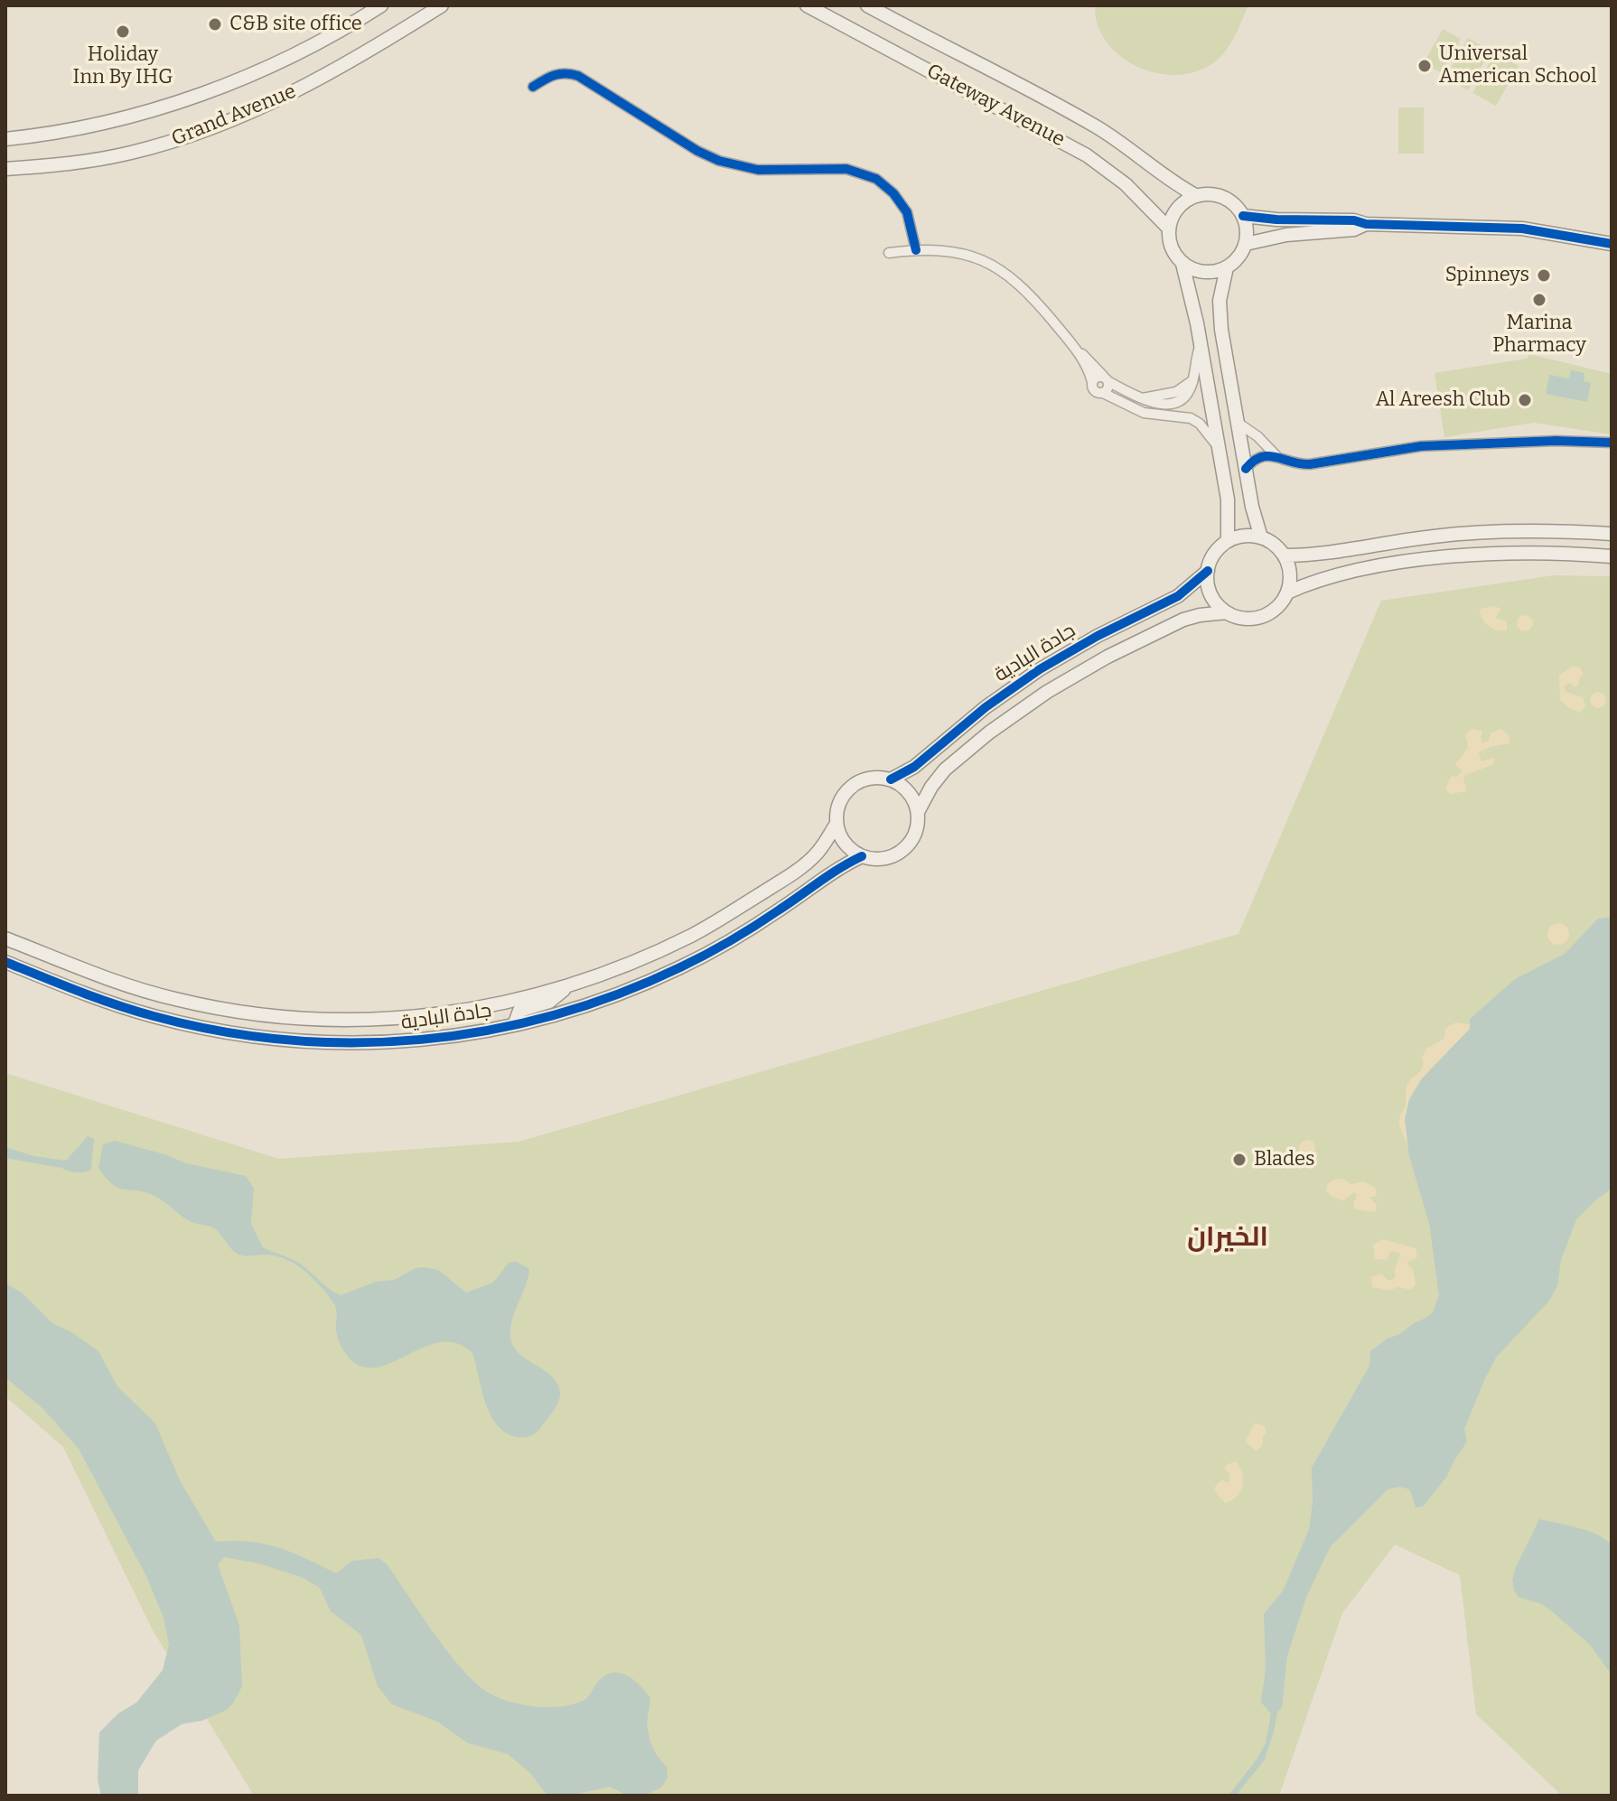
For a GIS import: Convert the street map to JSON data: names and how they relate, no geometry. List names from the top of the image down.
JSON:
{
  "streets": {
    "street": ["Gateway Avenue", "Grand Avenue", "جادة البادية"]
  },
  "districts": ["الخيران"],
  "places": [
    "C&B site office",
    "Holiday Inn By IHG",
    "Universal American School",
    "Spinneys",
    "Marina Pharmacy",
    "Al Areesh Club",
    "Blades"
  ]
}
